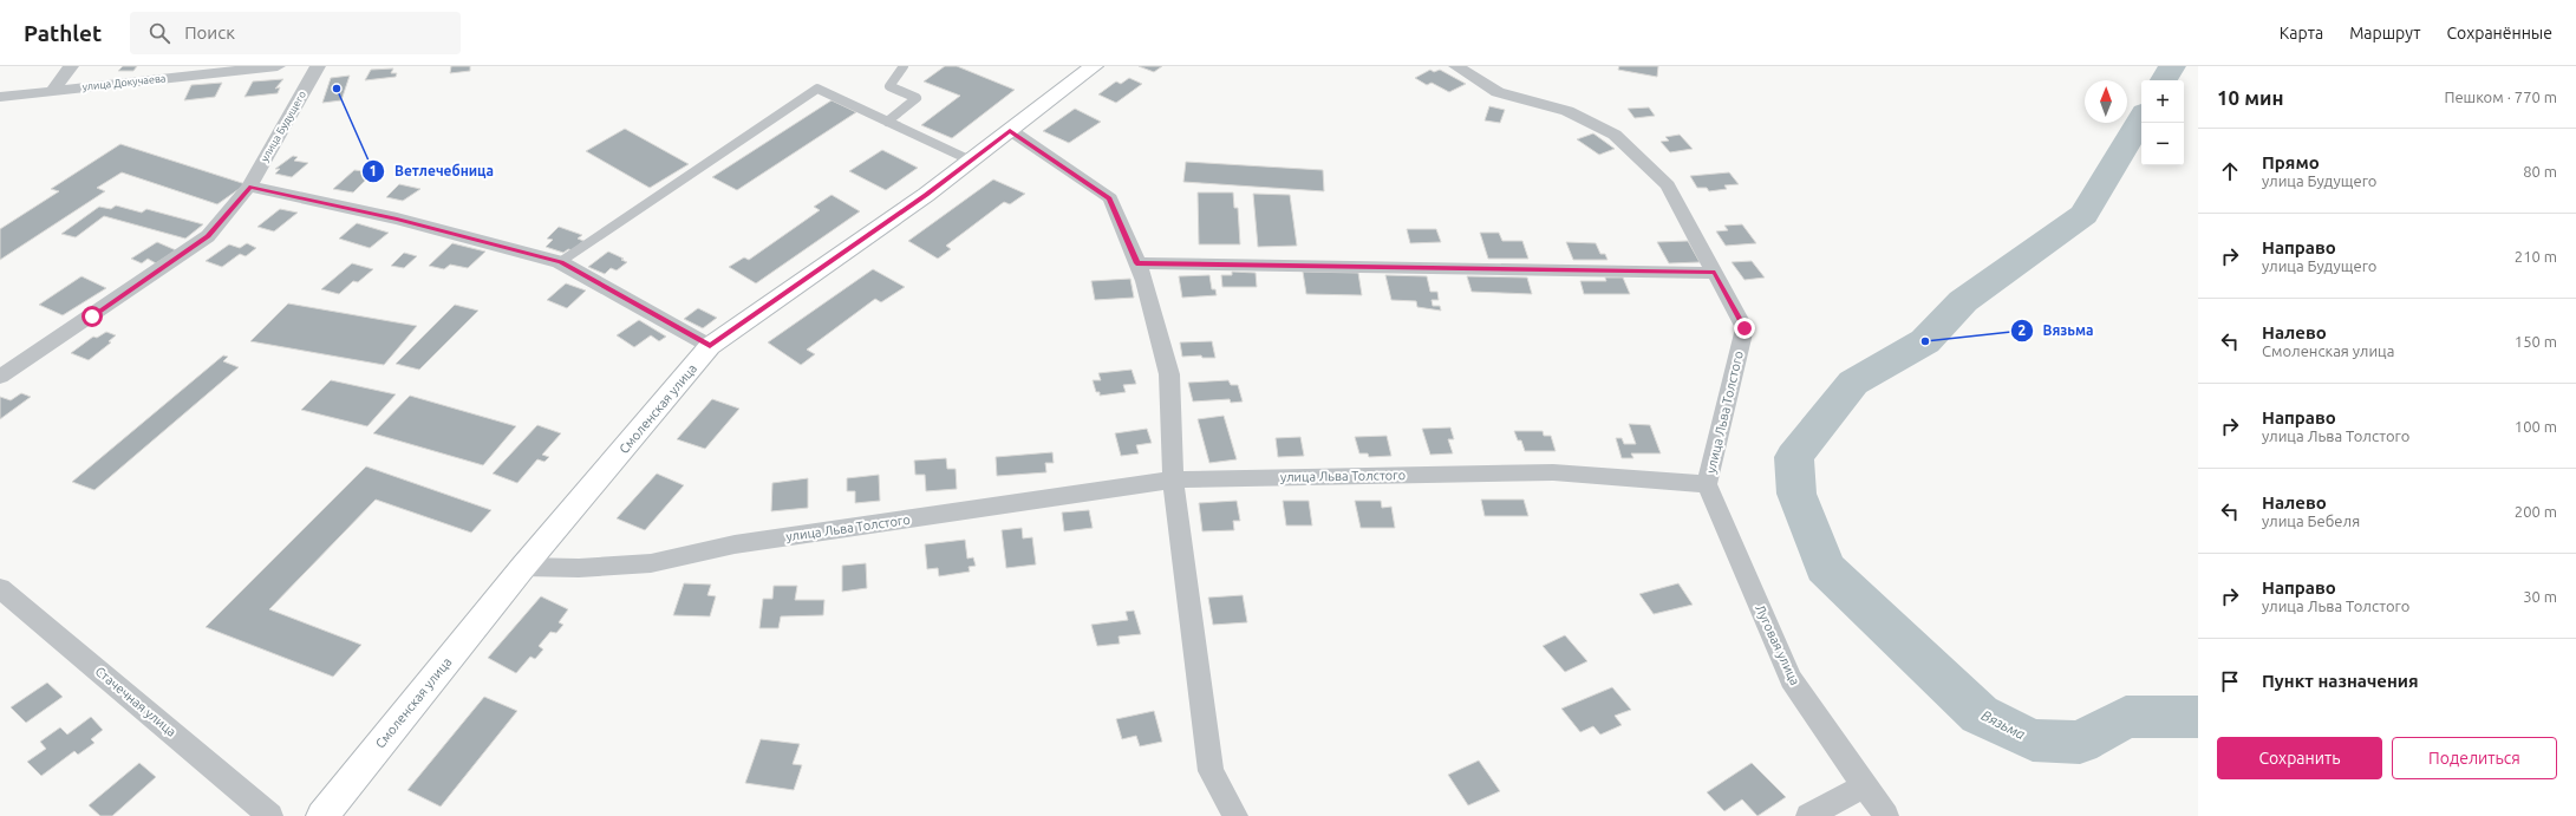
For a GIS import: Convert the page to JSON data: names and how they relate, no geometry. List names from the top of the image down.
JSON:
{
  "streets": {
    "main road": ["Смоленская улица"],
    "street": [
      "улица Докучаева",
      "улица Будущего",
      "улица Льва Толстого",
      "Луговая улица",
      "Стачечная улица"
    ]
  },
  "crossings": [
    ["Смоленская улица", "улица Льва Толстого"],
    ["улица Льва Толстого", "Луговая улица"]
  ],
  "water": ["Вязьма"],
  "places": ["Ветлечебница", "Вязьма"],
  "north": "top",
  "page": {
    "header": "Pathlet",
    "search": "Поиск",
    "nav": ["Карта", "Маршрут", "Сохранённые"],
    "heading": ["10 мин", "Пешком · 770 m"],
    "map_buttons": ["+", "−"],
    "list": [
      ["Прямо", "улица Будущего", "80 m"],
      ["Направо", "улица Будущего", "210 m"],
      ["Налево", "Смоленская улица", "150 m"],
      ["Направо", "улица Льва Толстого", "100 m"],
      ["Налево", "улица Бебеля", "200 m"],
      ["Направо", "улица Льва Толстого", "30 m"],
      "Пункт назначения"
    ],
    "buttons": ["Сохранить", "Поделиться"]
  }
}
